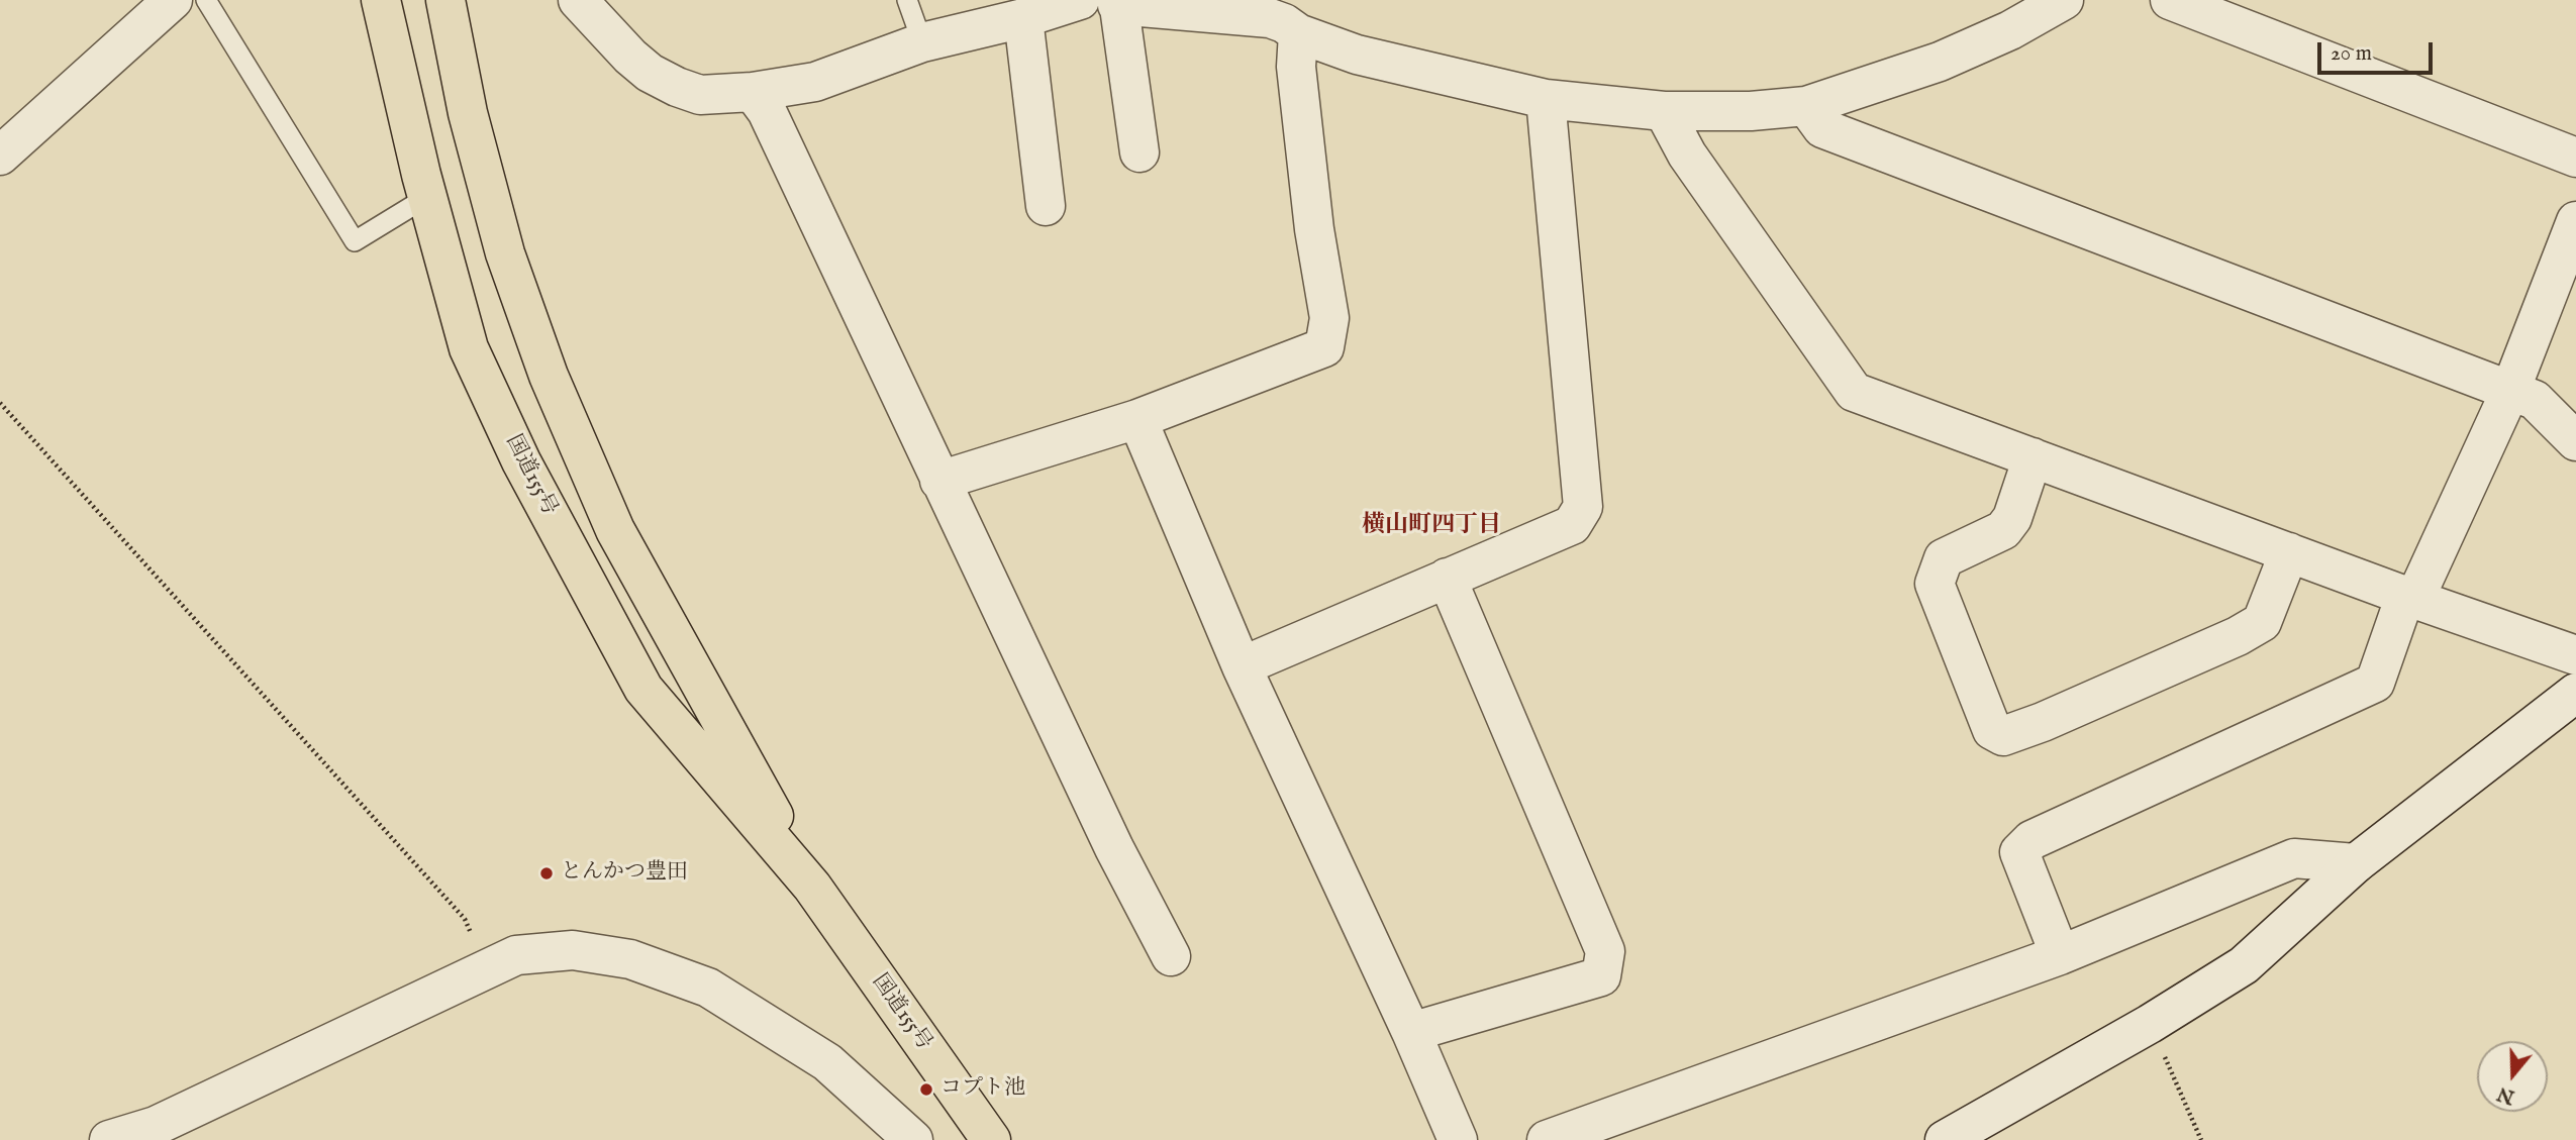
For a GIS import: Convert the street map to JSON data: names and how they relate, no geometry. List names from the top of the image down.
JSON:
{
  "streets": {
    "highway": ["国道155号"]
  },
  "districts": ["横山町四丁目"],
  "places": ["とんかつ豊田", "コプト池"],
  "scale_bar": "20 m",
  "north": "bottom"
}
